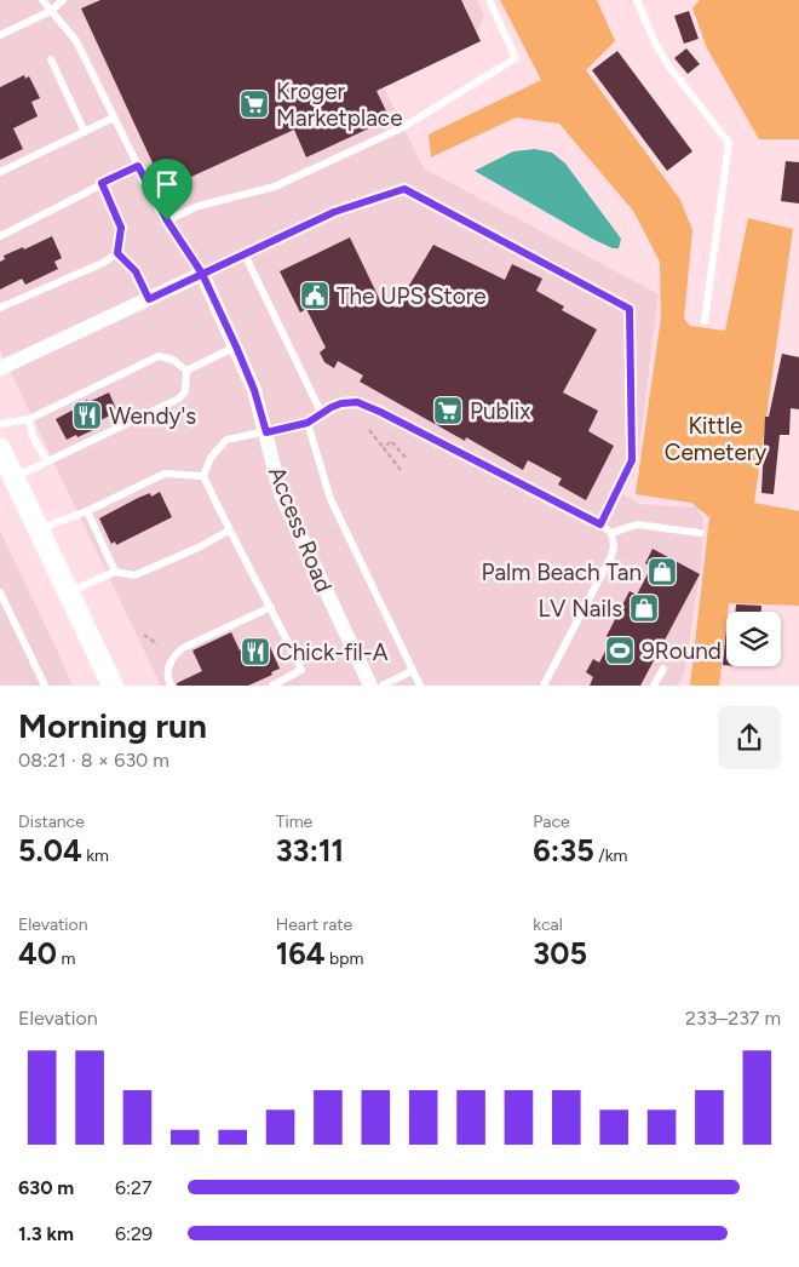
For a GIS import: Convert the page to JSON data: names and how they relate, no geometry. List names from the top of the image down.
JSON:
{
  "streets": {
    "street": ["Access Road"]
  },
  "parks": ["Kittle Cemetery"],
  "places": {
    "supermarket": ["Kroger Marketplace", "Publix"],
    "public building": ["The UPS Store"],
    "restaurant": ["Wendy's", "Chick-fil-A"],
    "shop": ["Palm Beach Tan", "LV Nails"],
    "sports": ["9Round"]
  },
  "page": {
    "heading": ["Morning run", "08:21 · 8 × 630 m"],
    "stats": [
      ["Distance", "5.04 km"],
      ["Time", "33:11"],
      ["Pace", "6:35 /km"],
      ["Elevation", "40 m"],
      ["Heart rate", "164 bpm"],
      ["kcal", "305"]
    ],
    "chart": ["Elevation", "233–237 m"],
    "list": [
      {
        "name": "630 m",
        "note": "6:27"
      },
      {
        "name": "1.3 km",
        "note": "6:29"
      }
    ]
  }
}
